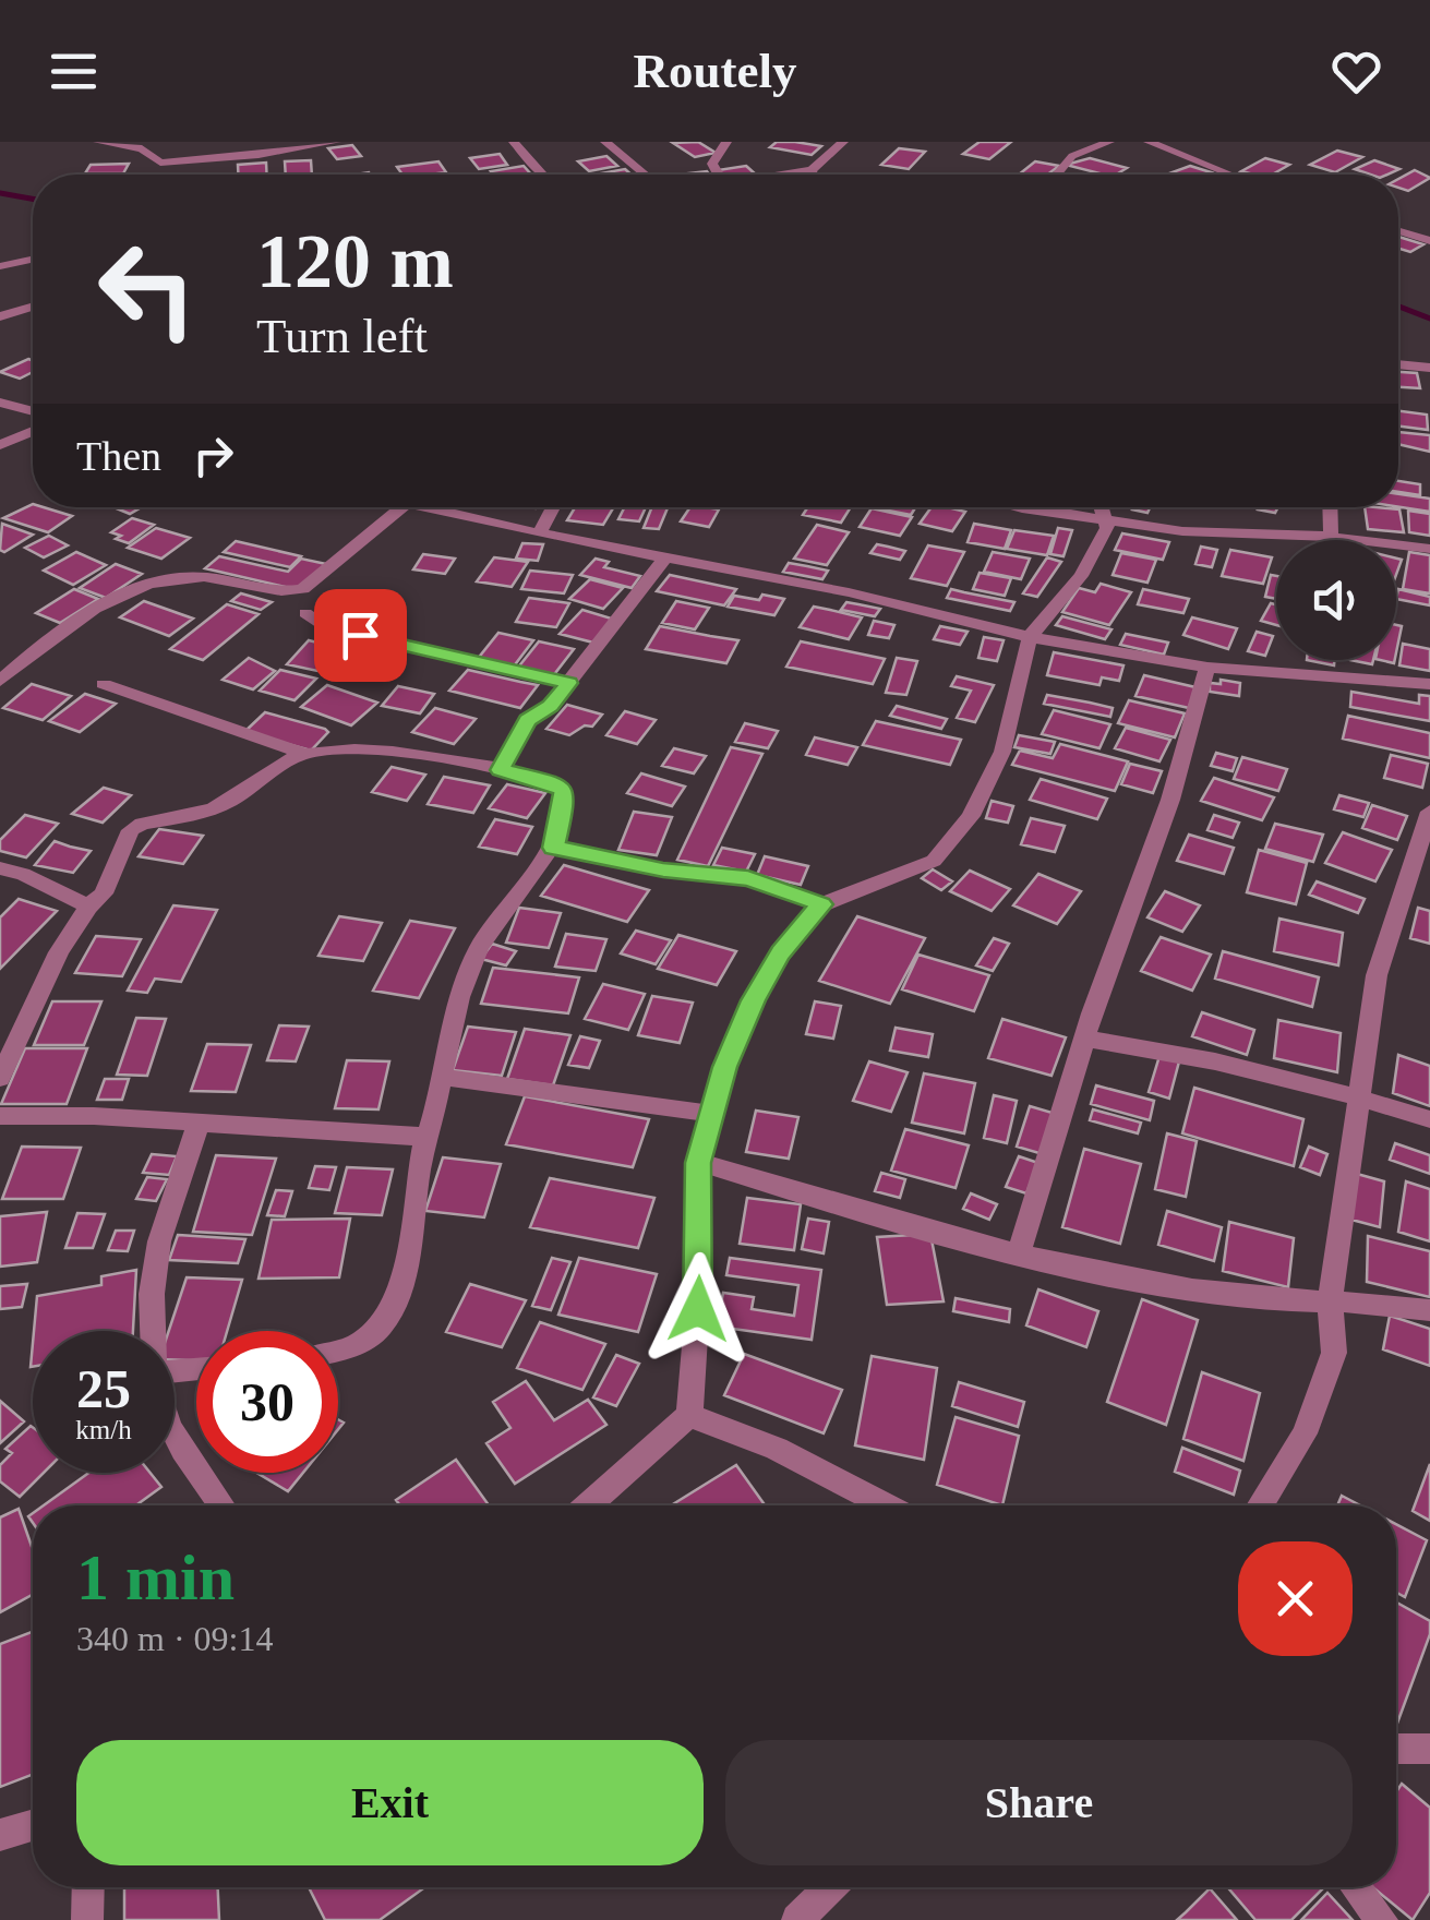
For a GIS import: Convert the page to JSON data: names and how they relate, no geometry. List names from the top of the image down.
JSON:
{
  "page": {
    "header": "Routely",
    "turn": ["120 m", "Turn left"],
    "then": "Then",
    "speed": "25 km/h",
    "limit": "30",
    "heading": ["1 min", "340 m · 09:14"],
    "buttons": ["Exit", "Share"]
  }
}
